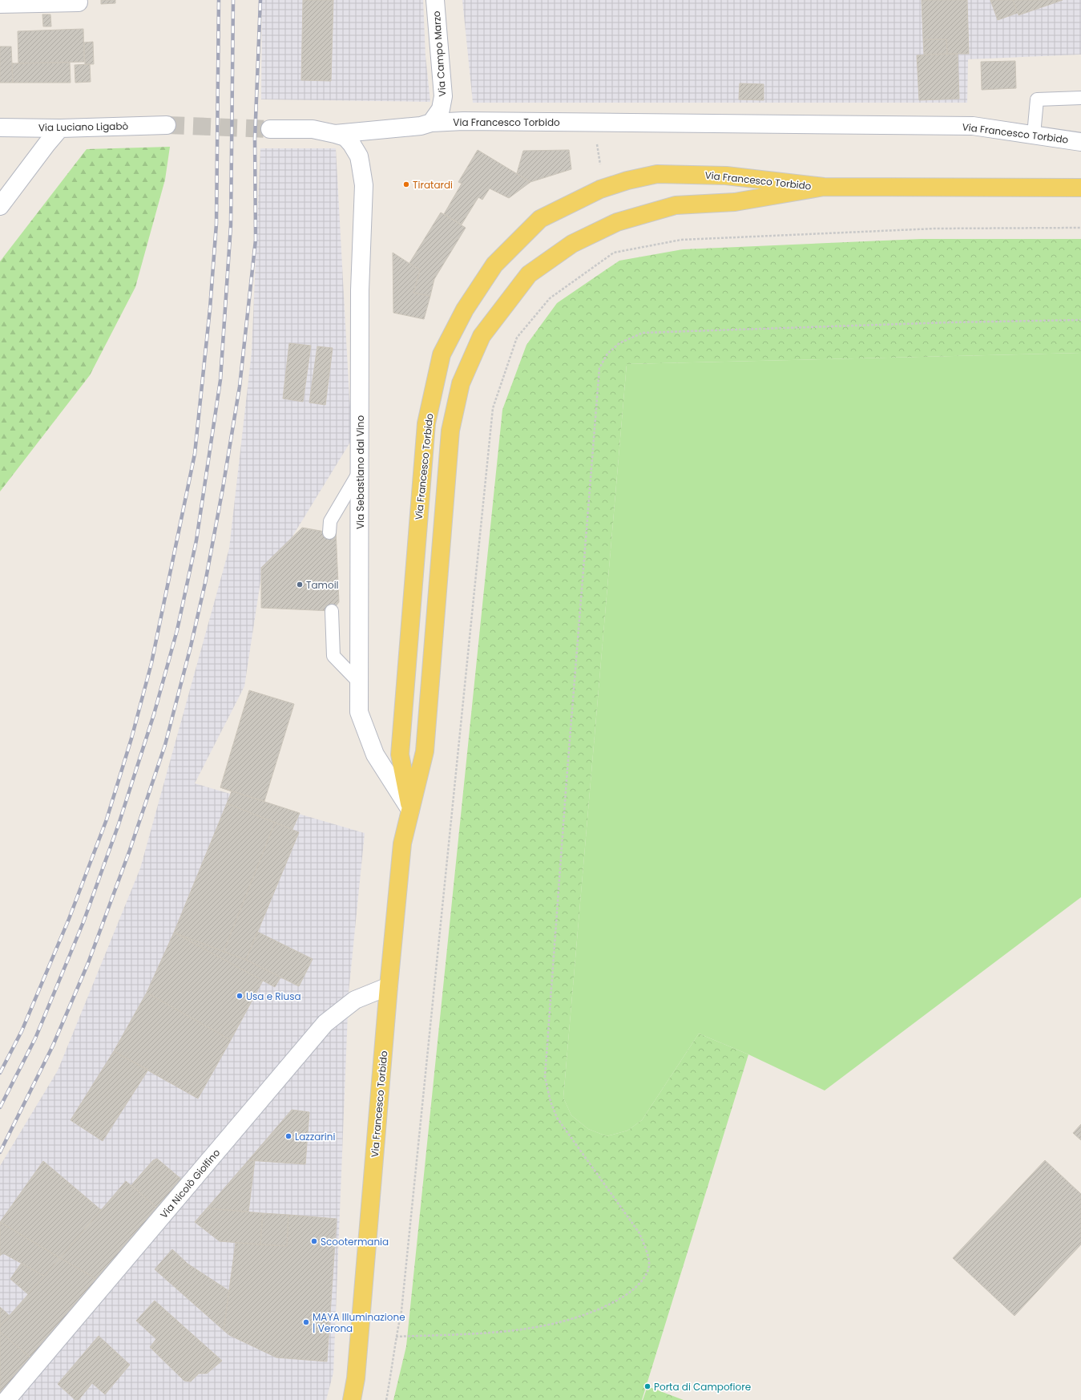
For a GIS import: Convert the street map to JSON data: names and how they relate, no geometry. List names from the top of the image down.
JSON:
{
  "streets": {
    "main road": ["Via Francesco Torbido"],
    "street": [
      "Via Campo Marzo",
      "Via Luciano Ligabò",
      "Via Sebastiano dal Vino",
      "Via Nicolò Giolfino"
    ]
  },
  "crossings": [
    ["Via Campo Marzo", "Via Francesco Torbido"],
    ["Via Francesco Torbido", "Via Sebastiano dal Vino"],
    ["Via Francesco Torbido", "Via Nicolò Giolfino"]
  ],
  "places": [
    "Tiratardi",
    "Tamoil",
    "Usa e Riusa",
    "Lazzarini",
    "Scootermania",
    "MAYA Illuminazione | Verona",
    "Porta di Campofiore"
  ]
}
